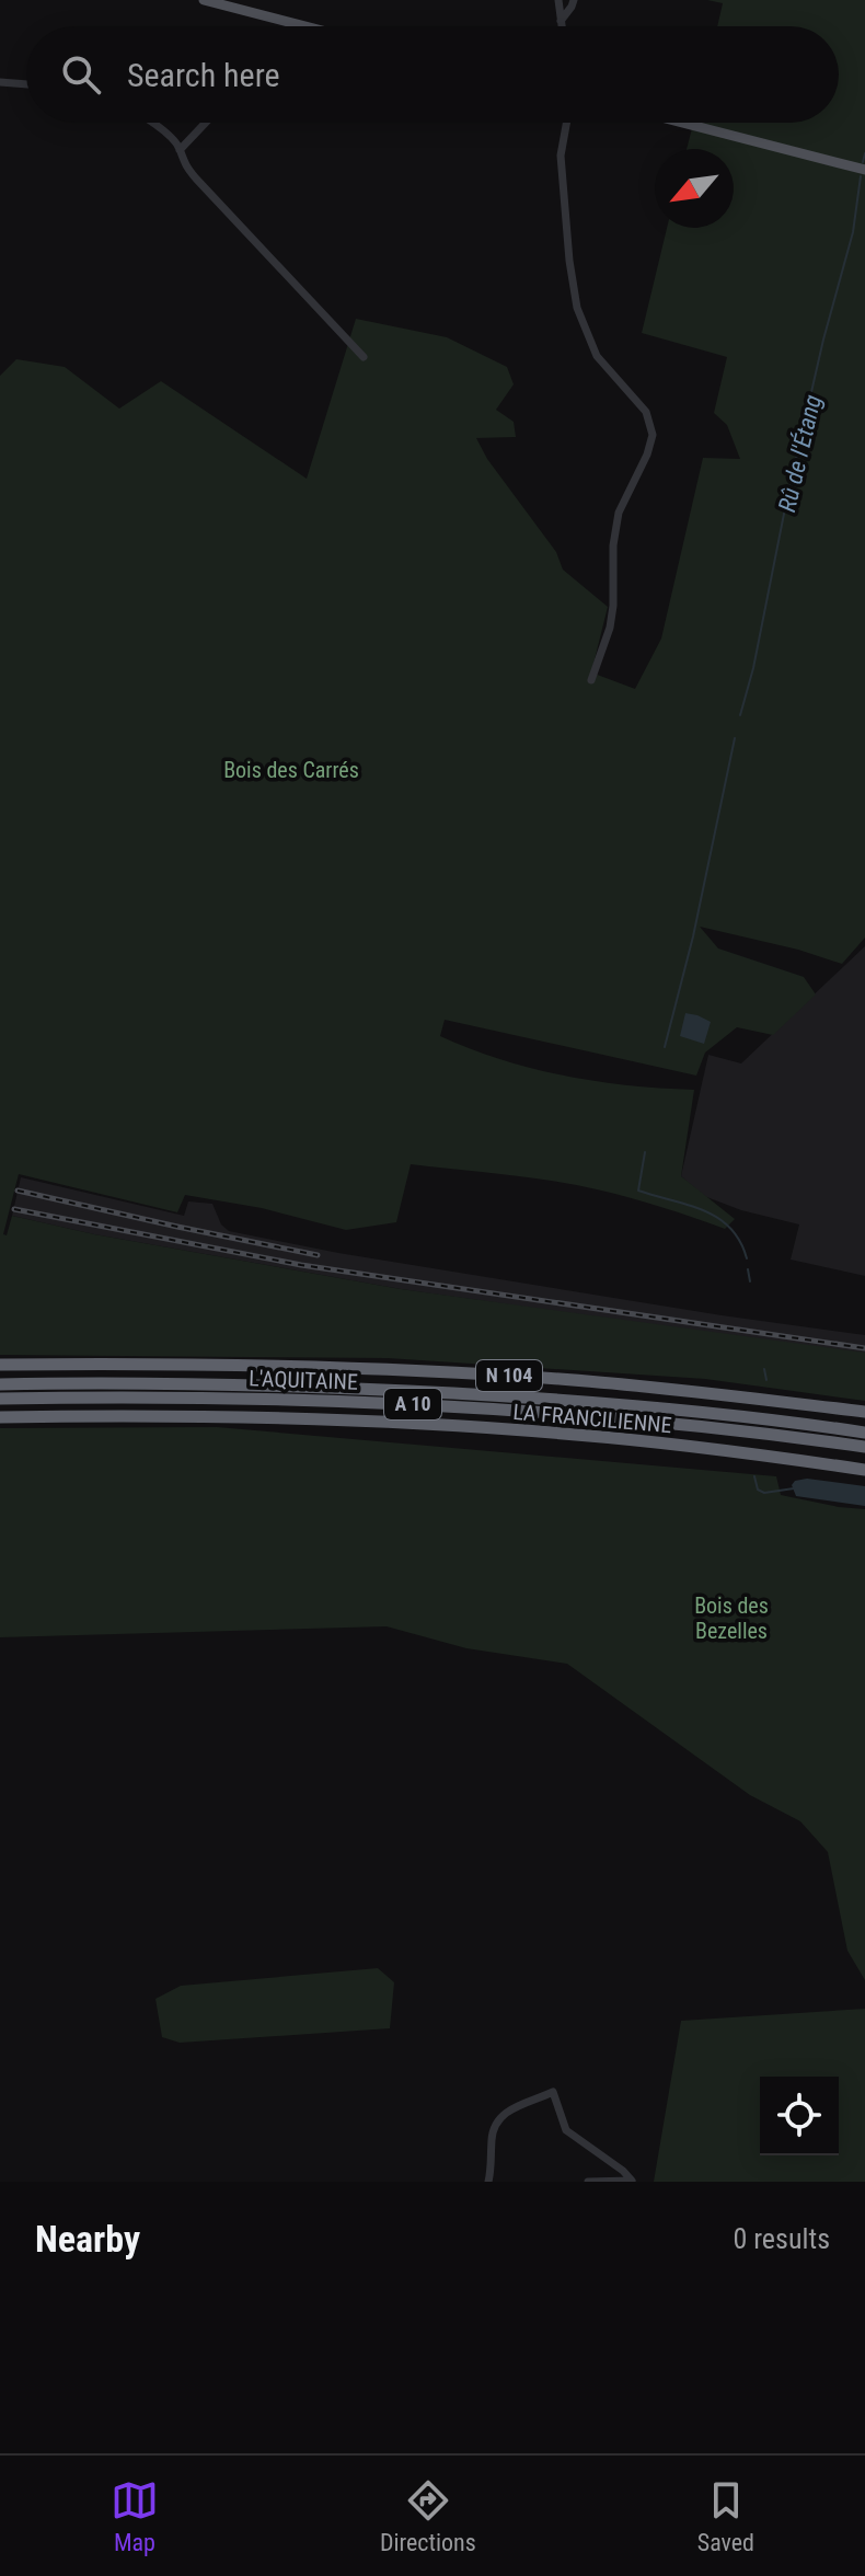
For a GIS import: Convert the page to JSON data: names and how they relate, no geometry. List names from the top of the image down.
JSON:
{
  "streets": {
    "highway": [
      "N 104",
      "L'AQUITAINE",
      "A 10",
      "LA FRANCILIENNE"
    ]
  },
  "water": ["Rû de l'Étang"],
  "parks": ["Bois des Carrés", "Bois des Bezelles"],
  "north": "bottom left",
  "page": {
    "search": "Search here",
    "heading": ["Nearby", "0 results"],
    "nav": ["Map", "Directions", "Saved"]
  }
}
